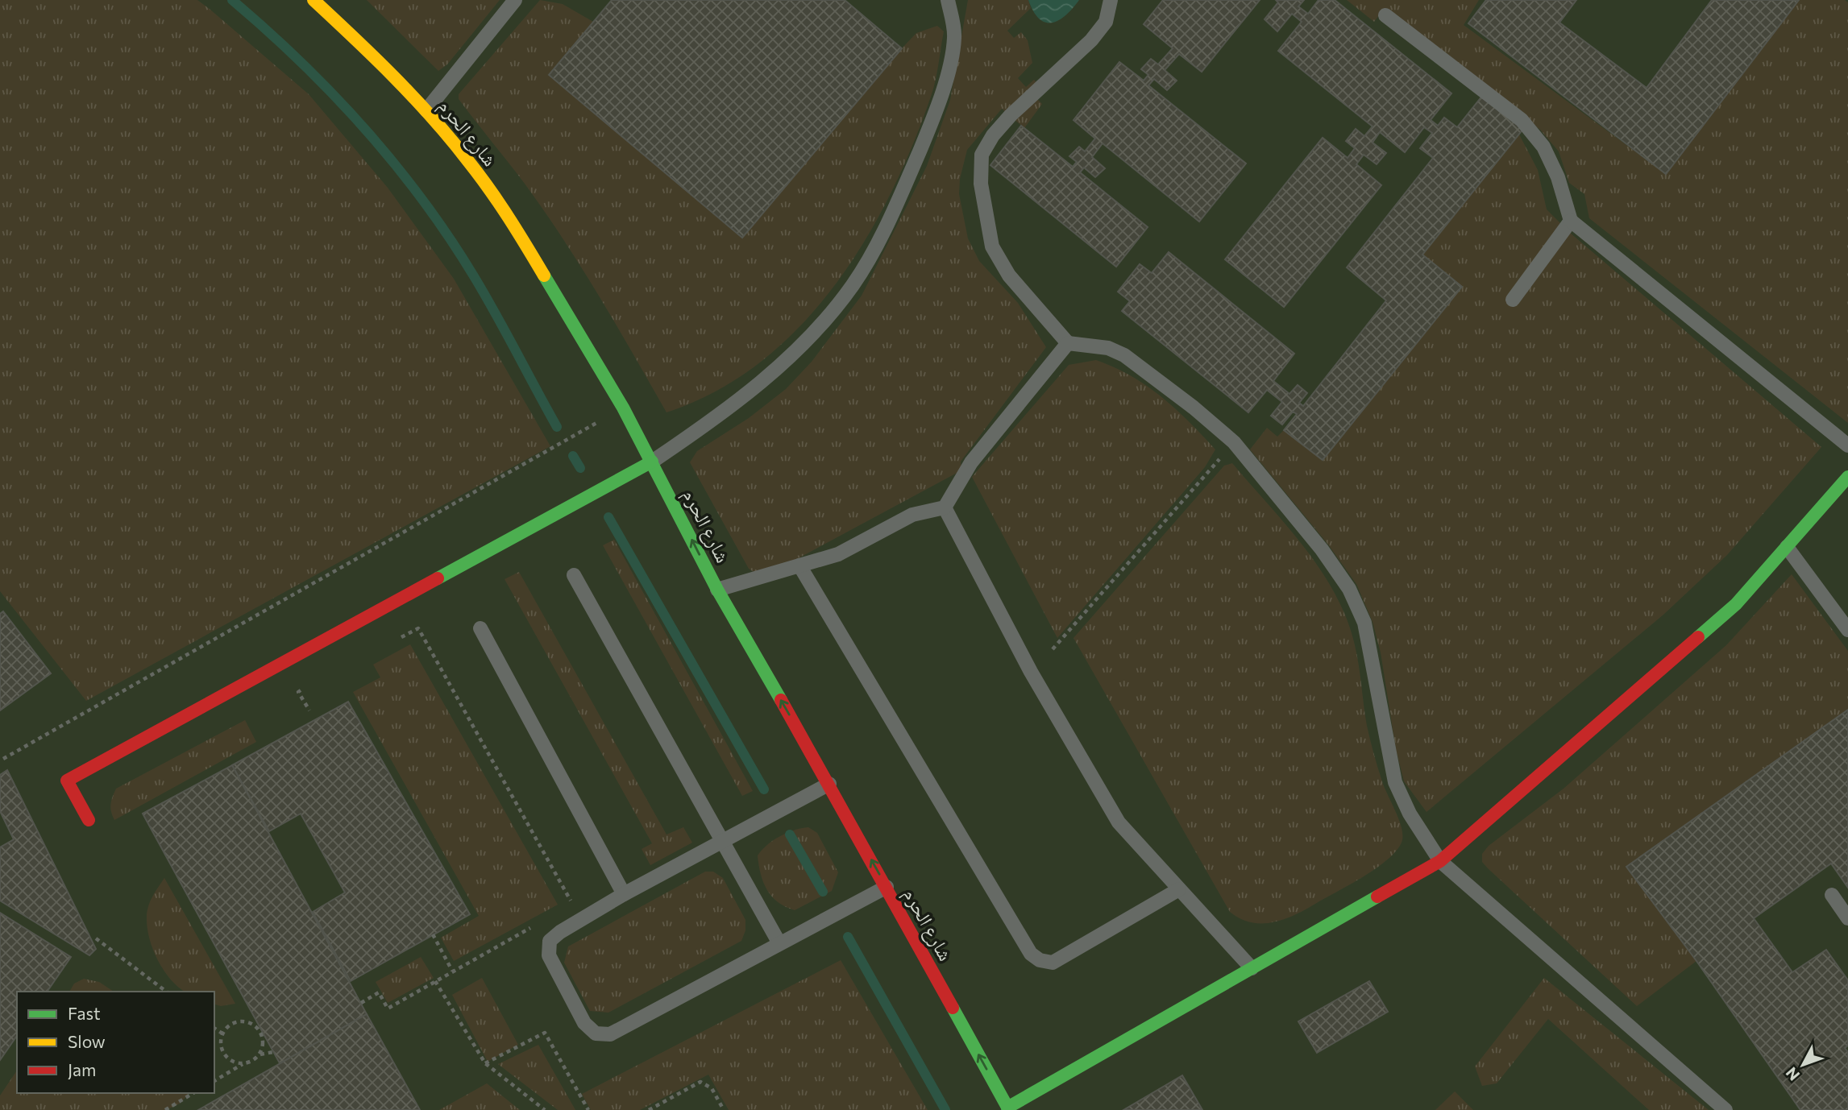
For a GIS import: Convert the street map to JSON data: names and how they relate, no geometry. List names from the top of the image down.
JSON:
{
  "streets": {
    "street": ["شارع الحرم"]
  },
  "one_way": ["شارع الحرم"],
  "legend": ["Fast", "Slow", "Jam"],
  "north": "bottom left"
}
